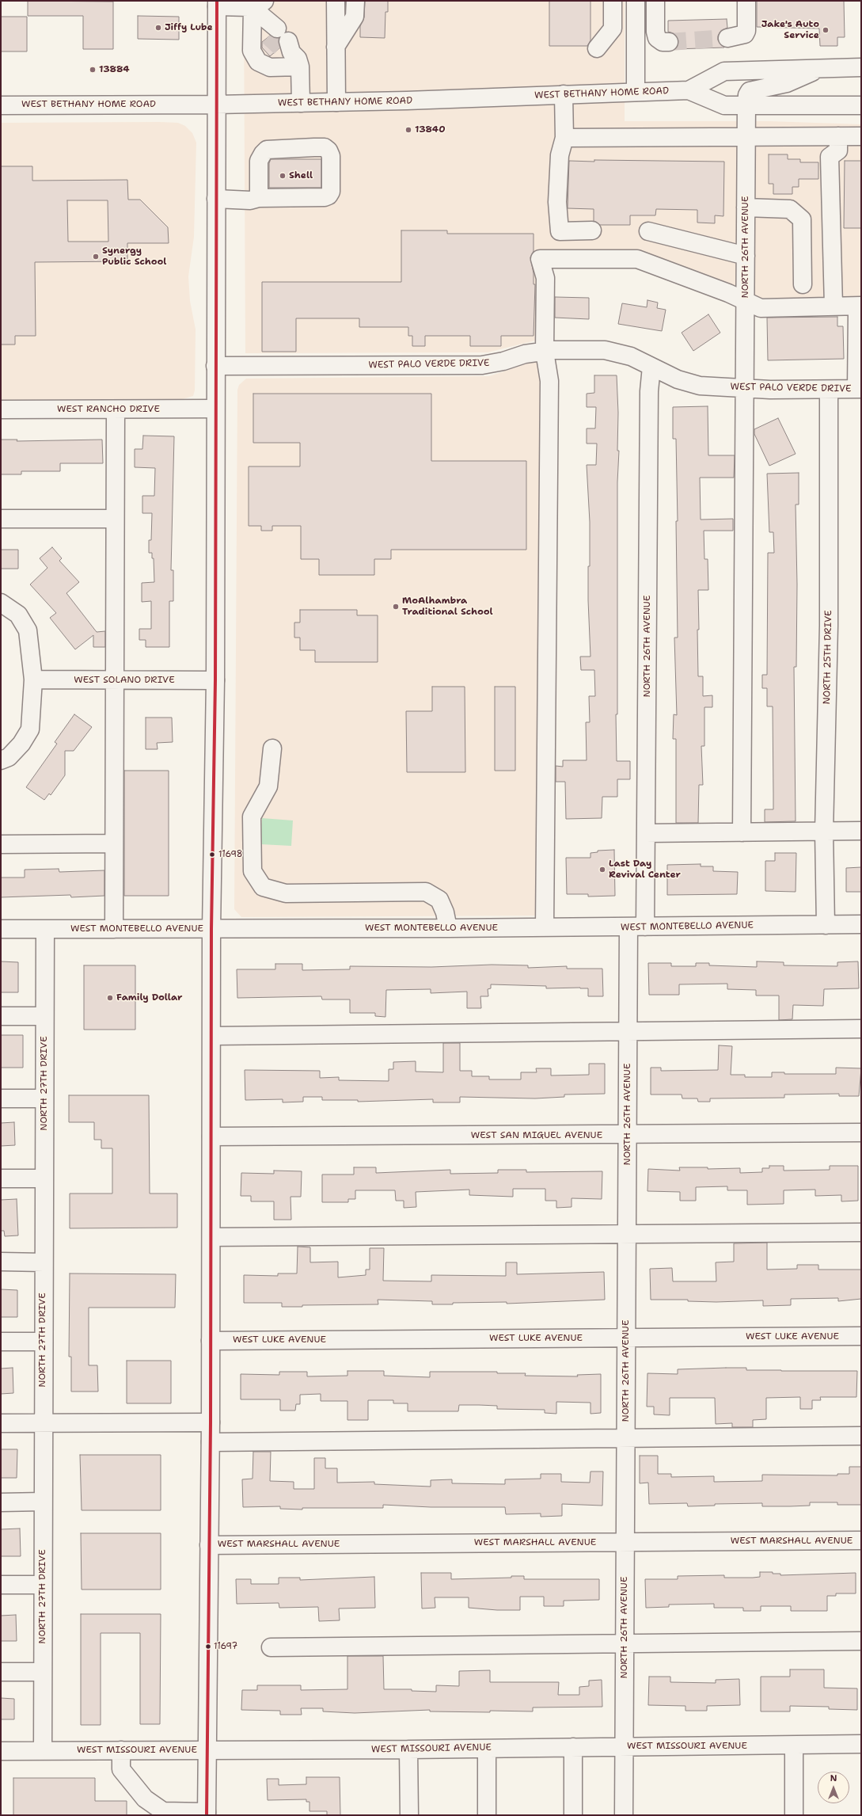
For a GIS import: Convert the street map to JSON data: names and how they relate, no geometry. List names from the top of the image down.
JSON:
{
  "streets": {
    "street": [
      "WEST BETHANY HOME ROAD",
      "NORTH 26TH AVENUE",
      "WEST PALO VERDE DRIVE",
      "WEST RANCHO DRIVE",
      "NORTH 25TH DRIVE",
      "WEST SOLANO DRIVE",
      "WEST MONTEBELLO AVENUE",
      "NORTH 27TH DRIVE",
      "WEST SAN MIGUEL AVENUE",
      "WEST LUKE AVENUE",
      "WEST MARSHALL AVENUE",
      "WEST MISSOURI AVENUE"
    ]
  },
  "crossings": [
    ["WEST BETHANY HOME ROAD", "NORTH 26TH AVENUE"],
    ["NORTH 26TH AVENUE", "WEST PALO VERDE DRIVE"],
    ["NORTH 26TH AVENUE", "WEST MONTEBELLO AVENUE"],
    ["NORTH 26TH AVENUE", "WEST SAN MIGUEL AVENUE"],
    ["NORTH 26TH AVENUE", "WEST LUKE AVENUE"],
    ["NORTH 26TH AVENUE", "WEST MARSHALL AVENUE"],
    ["NORTH 26TH AVENUE", "WEST MISSOURI AVENUE"],
    ["WEST PALO VERDE DRIVE", "NORTH 25TH DRIVE"],
    ["NORTH 25TH DRIVE", "WEST MONTEBELLO AVENUE"],
    ["WEST MONTEBELLO AVENUE", "NORTH 27TH DRIVE"],
    ["NORTH 27TH DRIVE", "WEST MISSOURI AVENUE"]
  ],
  "places": [
    "Jiffy Lube",
    "Jake's Auto Service",
    "13884",
    "13840",
    "Shell",
    "Synergy Public School",
    "MoAlhambra Traditional School",
    "11698",
    "Last Day Revival Center",
    "Family Dollar",
    "11697"
  ],
  "north": "top"
}
